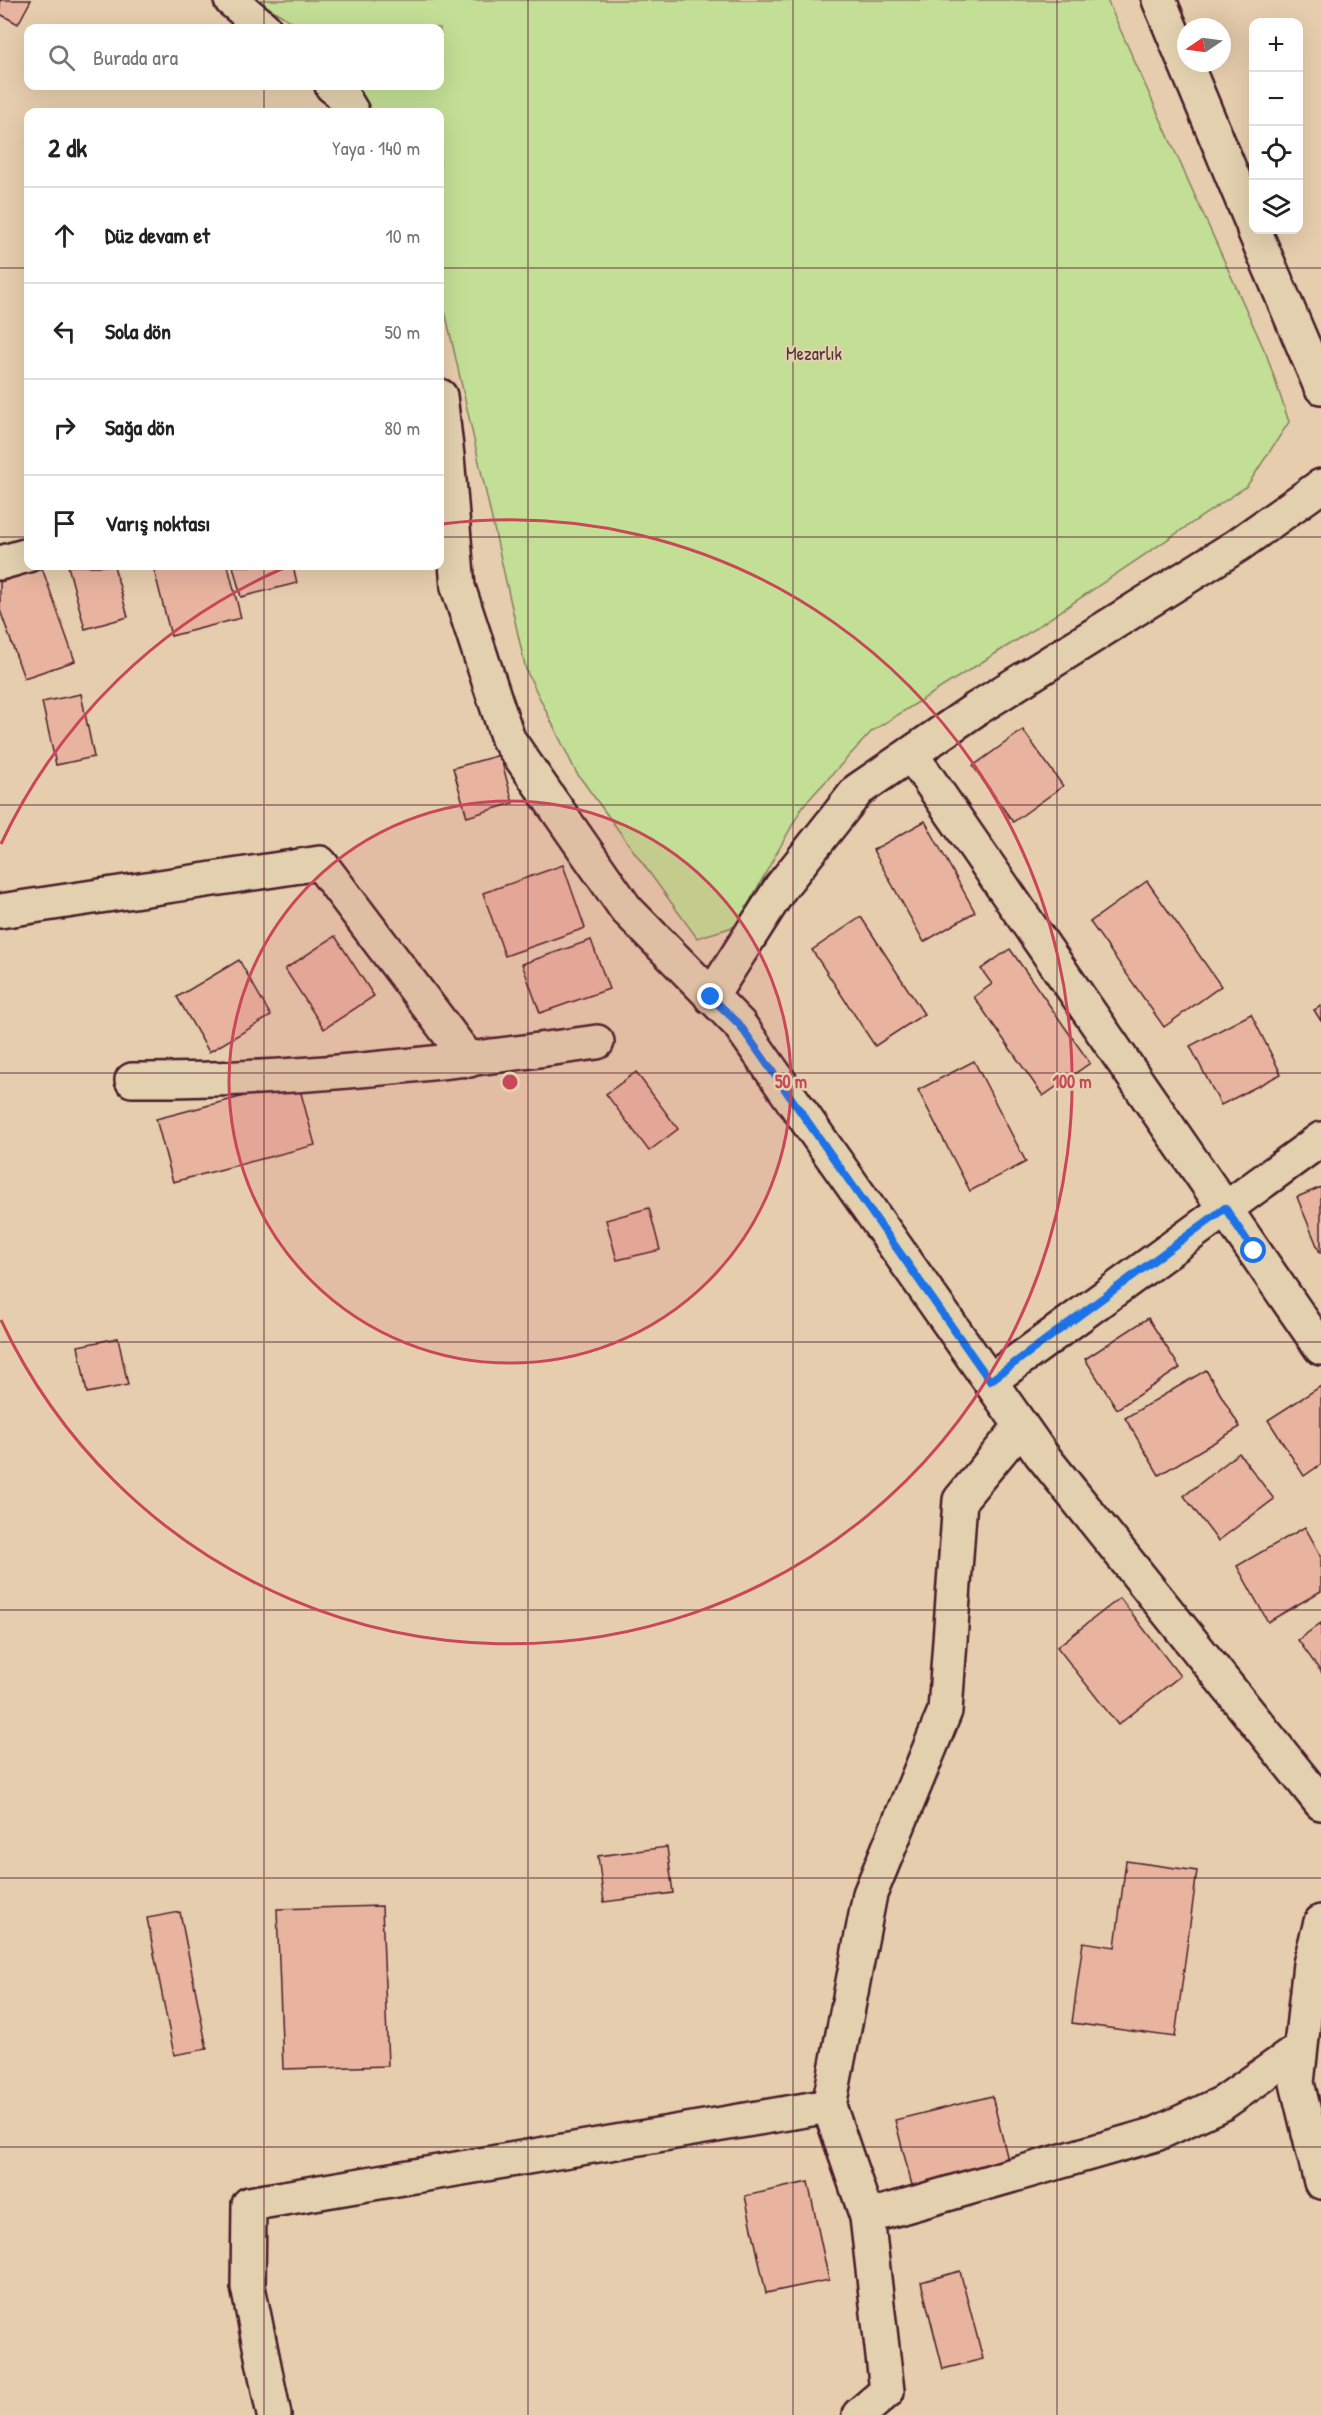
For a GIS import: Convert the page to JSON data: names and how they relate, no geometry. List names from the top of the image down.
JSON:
{
  "parks": ["Mezarlık"],
  "north": "left",
  "page": {
    "map_buttons": ["+", "−"],
    "search": "Burada ara",
    "heading": ["2 dk", "Yaya · 140 m"],
    "list": [
      ["Düz devam et", "10 m"],
      ["Sola dön", "50 m"],
      ["Sağa dön", "80 m"],
      "Varış noktası"
    ]
  },
  "rings": ["50 m", "100 m"]
}
